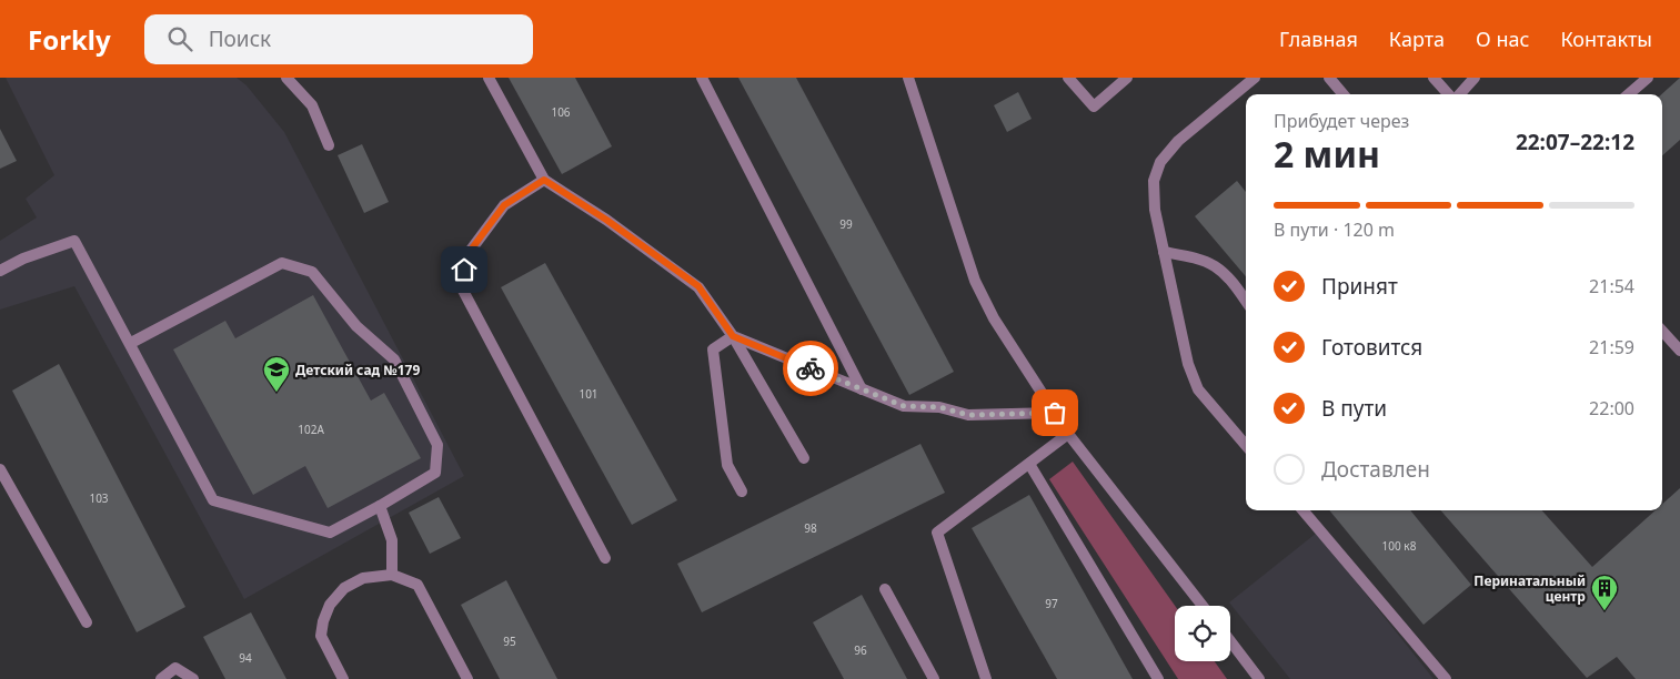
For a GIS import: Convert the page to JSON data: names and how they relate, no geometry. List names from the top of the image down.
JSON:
{
  "places": {
    "school or university": ["Детский сад №179"],
    "building": ["Перинатальный центр"]
  },
  "house_numbers": [
    "106",
    "99",
    "101",
    "102А",
    "103",
    "98",
    "100 к8",
    "97",
    "95",
    "96",
    "94"
  ],
  "page": {
    "header": "Forkly",
    "search": "Поиск",
    "nav": [
      "Главная",
      "Карта",
      "О нас",
      "Контакты"
    ],
    "heading": ["2 мин", "Прибудет через", "22:07–22:12"],
    "bar": "В пути · 120 m",
    "list": [
      ["Принят", "21:54"],
      ["Готовится", "21:59"],
      ["В пути", "22:00"],
      "Доставлен"
    ]
  }
}
